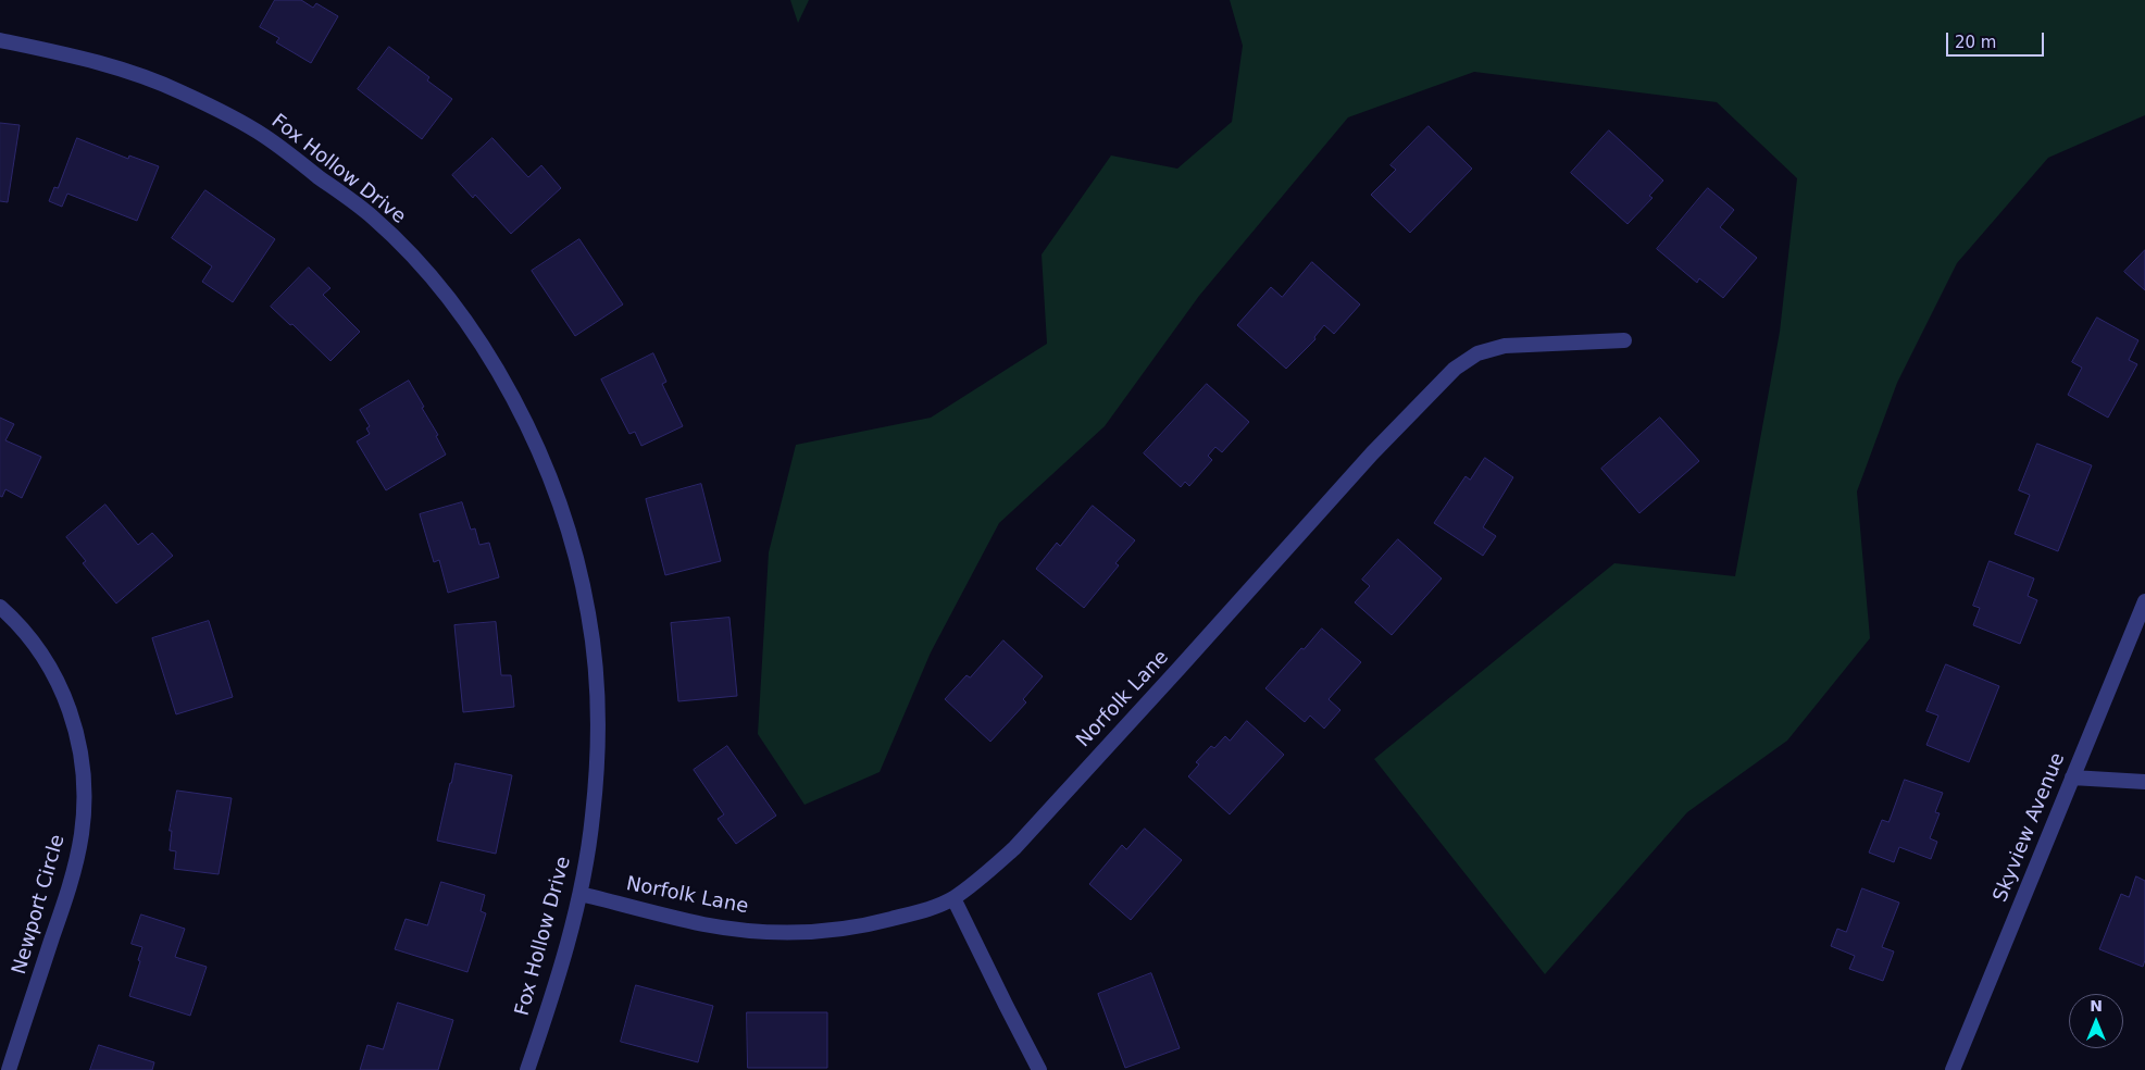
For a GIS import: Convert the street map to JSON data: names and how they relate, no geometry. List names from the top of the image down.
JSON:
{
  "streets": {
    "street": [
      "Fox Hollow Drive",
      "Norfolk Lane",
      "Skyview Avenue",
      "Newport Circle"
    ]
  },
  "crossings": [
    ["Fox Hollow Drive", "Norfolk Lane"]
  ],
  "scale_bar": "20 m",
  "north": "top"
}
